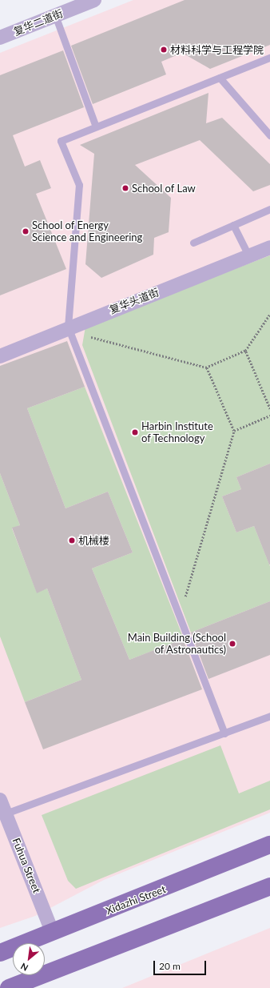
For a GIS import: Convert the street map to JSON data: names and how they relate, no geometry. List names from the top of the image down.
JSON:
{
  "streets": {
    "main road": ["Xidazhi Street"],
    "street": ["复华二道街", "复华头道街", "Fuhua Street"]
  },
  "crossings": [
    ["Fuhua Street", "Xidazhi Street"]
  ],
  "places": [
    "材料科学与工程学院",
    "School of Law",
    "School of Energy Science and Engineering",
    "Harbin Institute of Technology",
    "机械楼",
    "Main Building (School of Astronautics)"
  ],
  "scale_bar": "20 m",
  "north": "bottom left"
}
